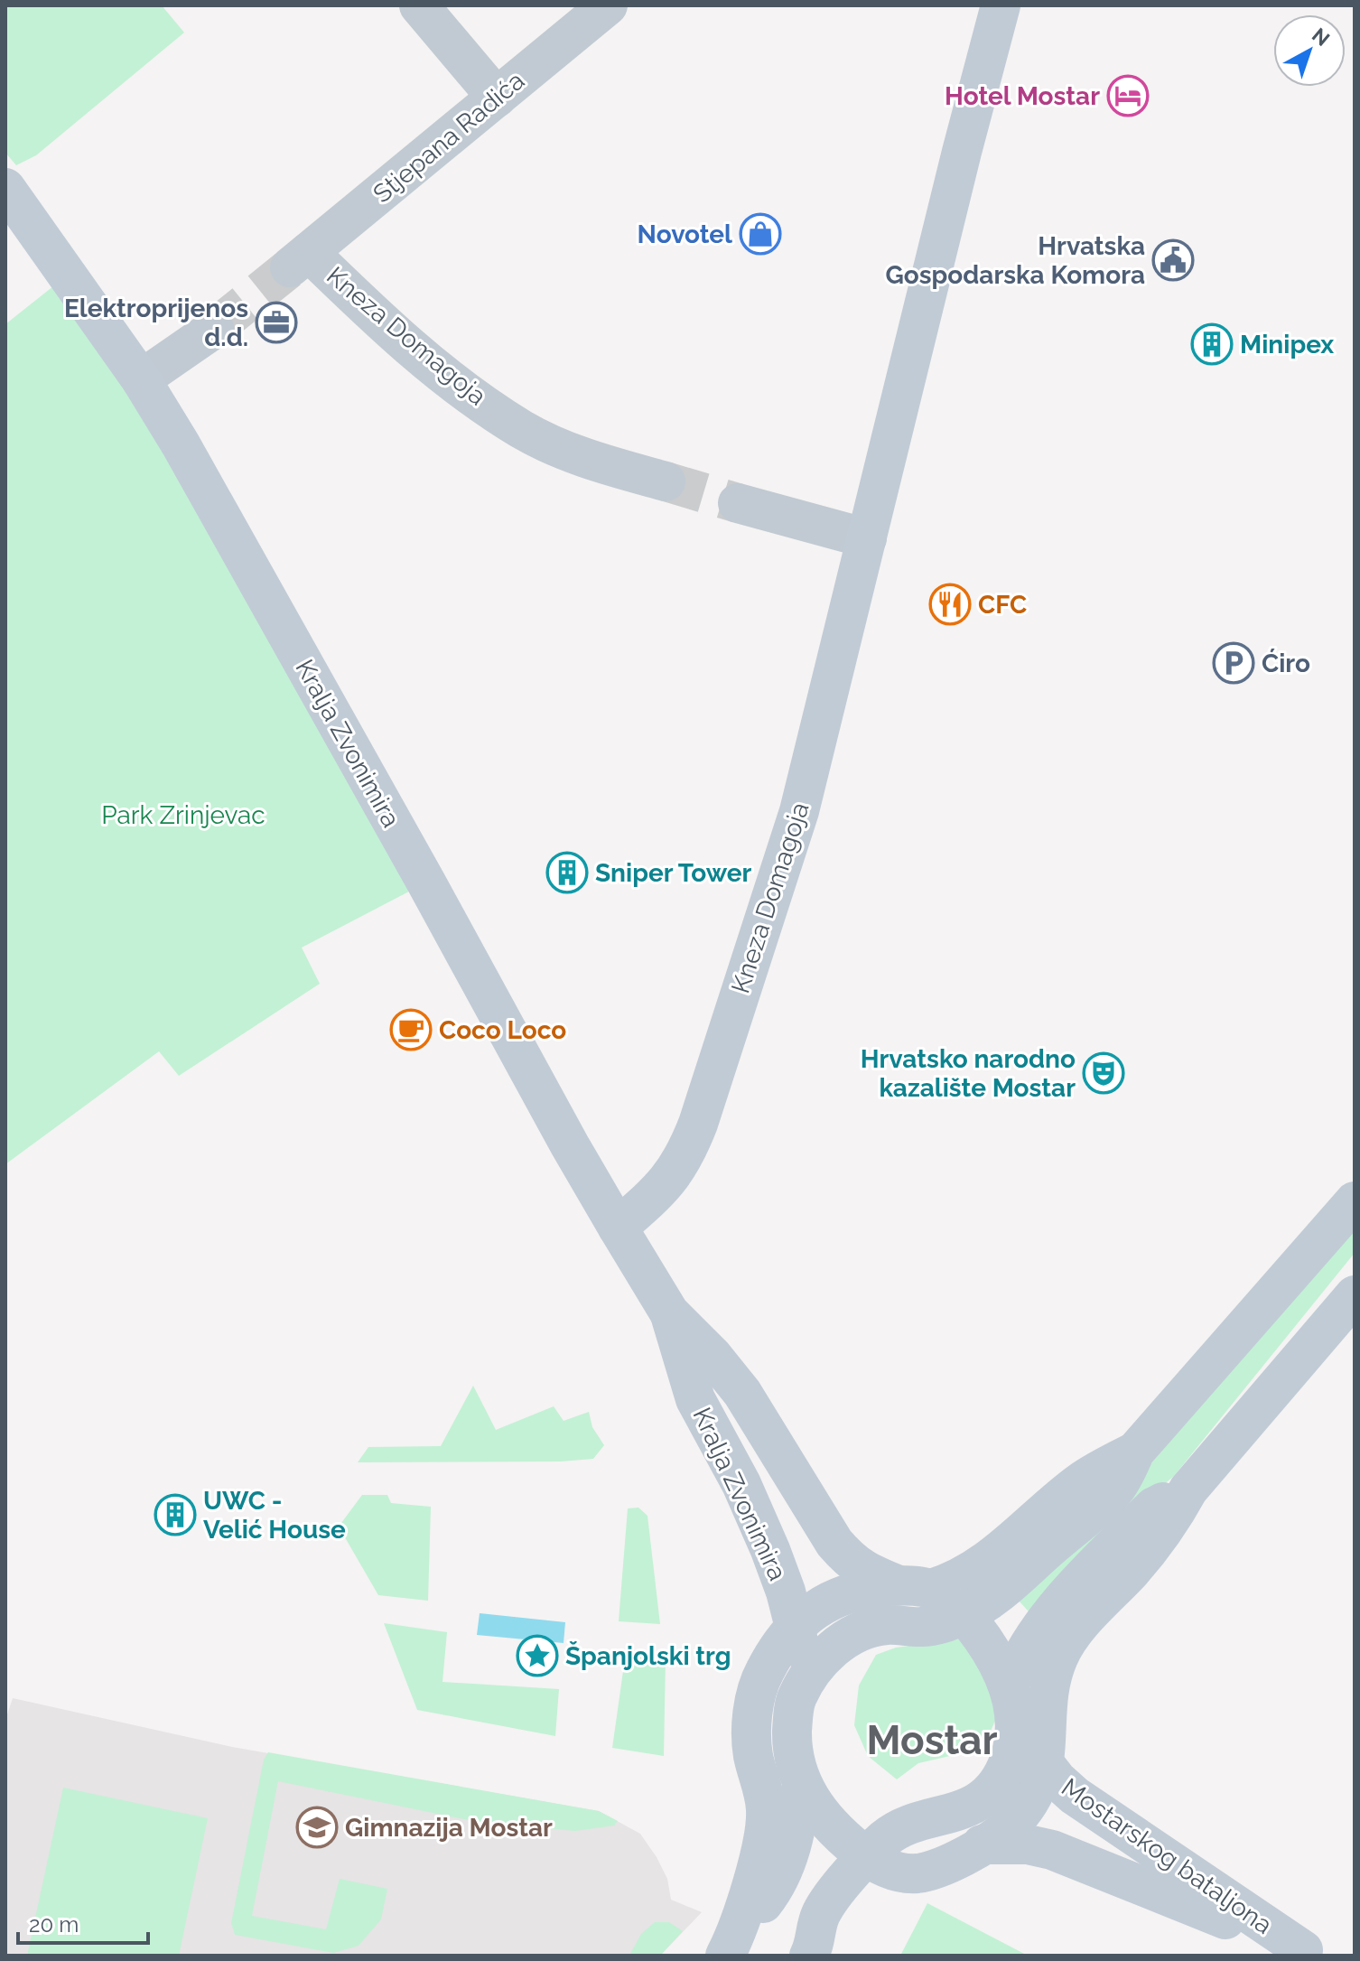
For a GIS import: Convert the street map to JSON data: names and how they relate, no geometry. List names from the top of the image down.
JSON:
{
  "streets": {
    "main road": ["Kneza Domagoja", "Kralja Zvonimira", "Mostarskog bataljona"],
    "street": ["Stjepana Radića"]
  },
  "crossings": [
    ["Stjepana Radića", "Kneza Domagoja"],
    ["Kneza Domagoja", "Kralja Zvonimira"],
    ["Kralja Zvonimira", "Mostarskog bataljona"]
  ],
  "districts": ["Mostar"],
  "parks": ["Park Zrinjevac"],
  "places": {
    "hotel": ["Hotel Mostar"],
    "shop": ["Novotel"],
    "public building": ["Hrvatska Gospodarska Komora"],
    "office": ["Elektroprijenos d.d."],
    "building": ["Minipex", "Sniper Tower", "UWC - Velić House"],
    "restaurant": ["CFC"],
    "parking": ["Ćiro"],
    "cafe": ["Coco Loco"],
    "theatre": ["Hrvatsko narodno kazalište Mostar"],
    "place": ["Španjolski trg"],
    "school or university": ["Gimnazija Mostar"]
  },
  "scale_bar": "20 m",
  "north": "top right"
}
